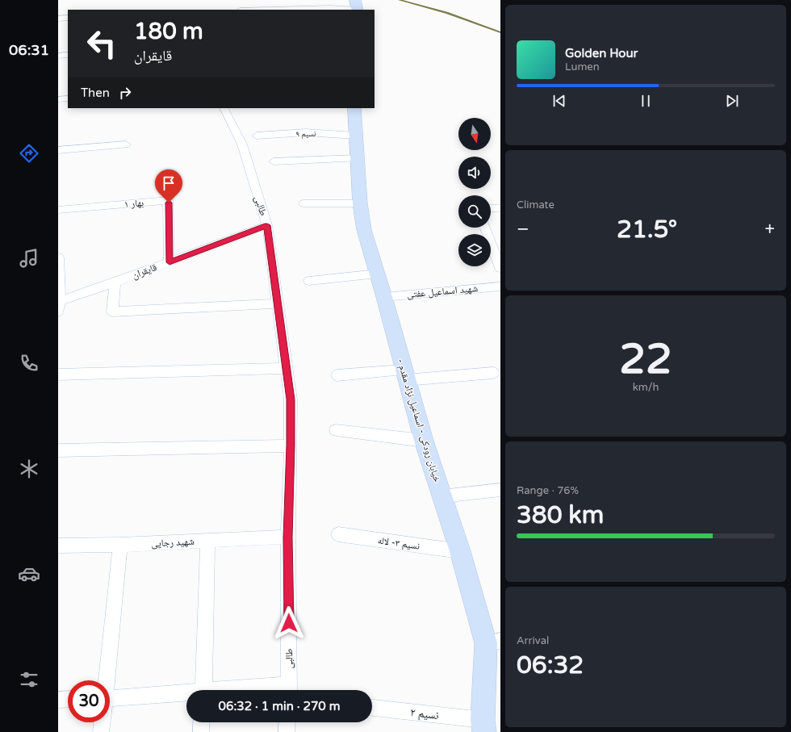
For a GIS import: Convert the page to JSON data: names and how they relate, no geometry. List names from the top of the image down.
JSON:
{
  "streets": {
    "street": [
      "نسیم ۹",
      "بهار ۱",
      "طالبی",
      "قایقران",
      "شهید اسماعیل عفتی",
      "- خیابان رودکی - اسماعیل نژاد مقدم",
      "شهید رجایی",
      "نسیم ۳- لاله",
      "نسیم ۲"
    ]
  },
  "crossings": [
    ["نسیم ۹", "- خیابان رودکی - اسماعیل نژاد مقدم"],
    ["بهار ۱", "قایقران"],
    ["طالبی", "قایقران"],
    ["طالبی", "شهید رجایی"],
    ["شهید اسماعیل عفتی", "- خیابان رودکی - اسماعیل نژاد مقدم"],
    ["- خیابان رودکی - اسماعیل نژاد مقدم", "نسیم ۳- لاله"],
    ["- خیابان رودکی - اسماعیل نژاد مقدم", "نسیم ۲"]
  ],
  "north": "bottom",
  "page": {
    "tabs": "06:31",
    "turn": ["180 m", "قایقران"],
    "song": ["Golden Hour", "Lumen"],
    "then": "Then",
    "tile": [
      "Climate",
      ["22", "km/h"],
      ["Range · 76%", "380 km"],
      ["Arrival", "06:32"]
    ],
    "heat": ["−", "21.5°", "+"],
    "limit": "30",
    "trip": "06:32 · 1 min · 270 m"
  }
}
